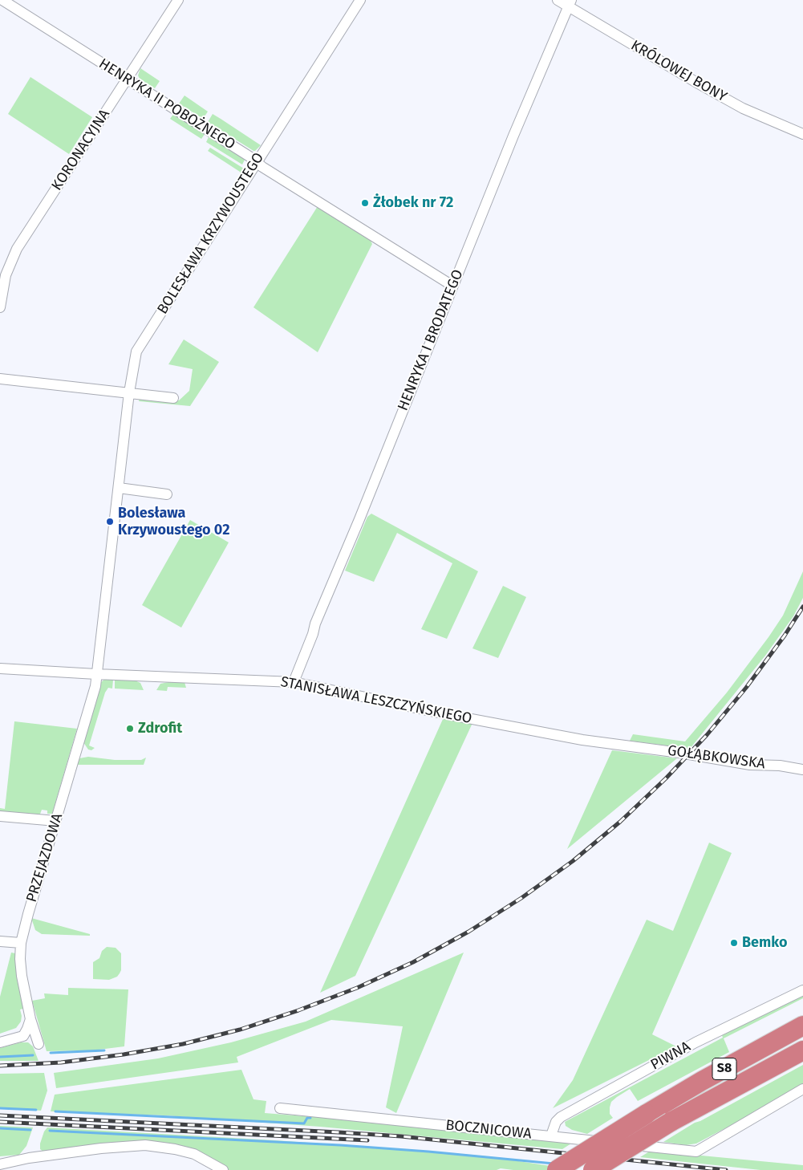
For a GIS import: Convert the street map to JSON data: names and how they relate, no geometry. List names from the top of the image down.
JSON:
{
  "streets": {
    "highway": ["S8"],
    "street": [
      "KRÓLOWEJ BONY",
      "HENRYKA II POBOŻNEGO",
      "KORONACYJNA",
      "BOLESŁAWA KRZYWOUSTEGO",
      "HENRYKA I BRODATEGO",
      "STANISŁAWA LESZCZYŃSKIEGO",
      "GOŁĄBKOWSKA",
      "PRZEJAZDOWA",
      "PIWNA",
      "BOCZNICOWA"
    ]
  },
  "crossings": [
    ["KRÓLOWEJ BONY", "HENRYKA I BRODATEGO"],
    ["HENRYKA II POBOŻNEGO", "KORONACYJNA"],
    ["HENRYKA II POBOŻNEGO", "BOLESŁAWA KRZYWOUSTEGO"],
    ["HENRYKA II POBOŻNEGO", "HENRYKA I BRODATEGO"],
    ["BOLESŁAWA KRZYWOUSTEGO", "STANISŁAWA LESZCZYŃSKIEGO"],
    ["BOLESŁAWA KRZYWOUSTEGO", "PRZEJAZDOWA"],
    ["HENRYKA I BRODATEGO", "STANISŁAWA LESZCZYŃSKIEGO"],
    ["STANISŁAWA LESZCZYŃSKIEGO", "GOŁĄBKOWSKA"],
    ["STANISŁAWA LESZCZYŃSKIEGO", "PRZEJAZDOWA"],
    ["PIWNA", "BOCZNICOWA"]
  ],
  "places": [
    "Żłobek nr 72",
    "Bolesława Krzywoustego 02",
    "Zdrofit",
    "Bemko"
  ]
}
